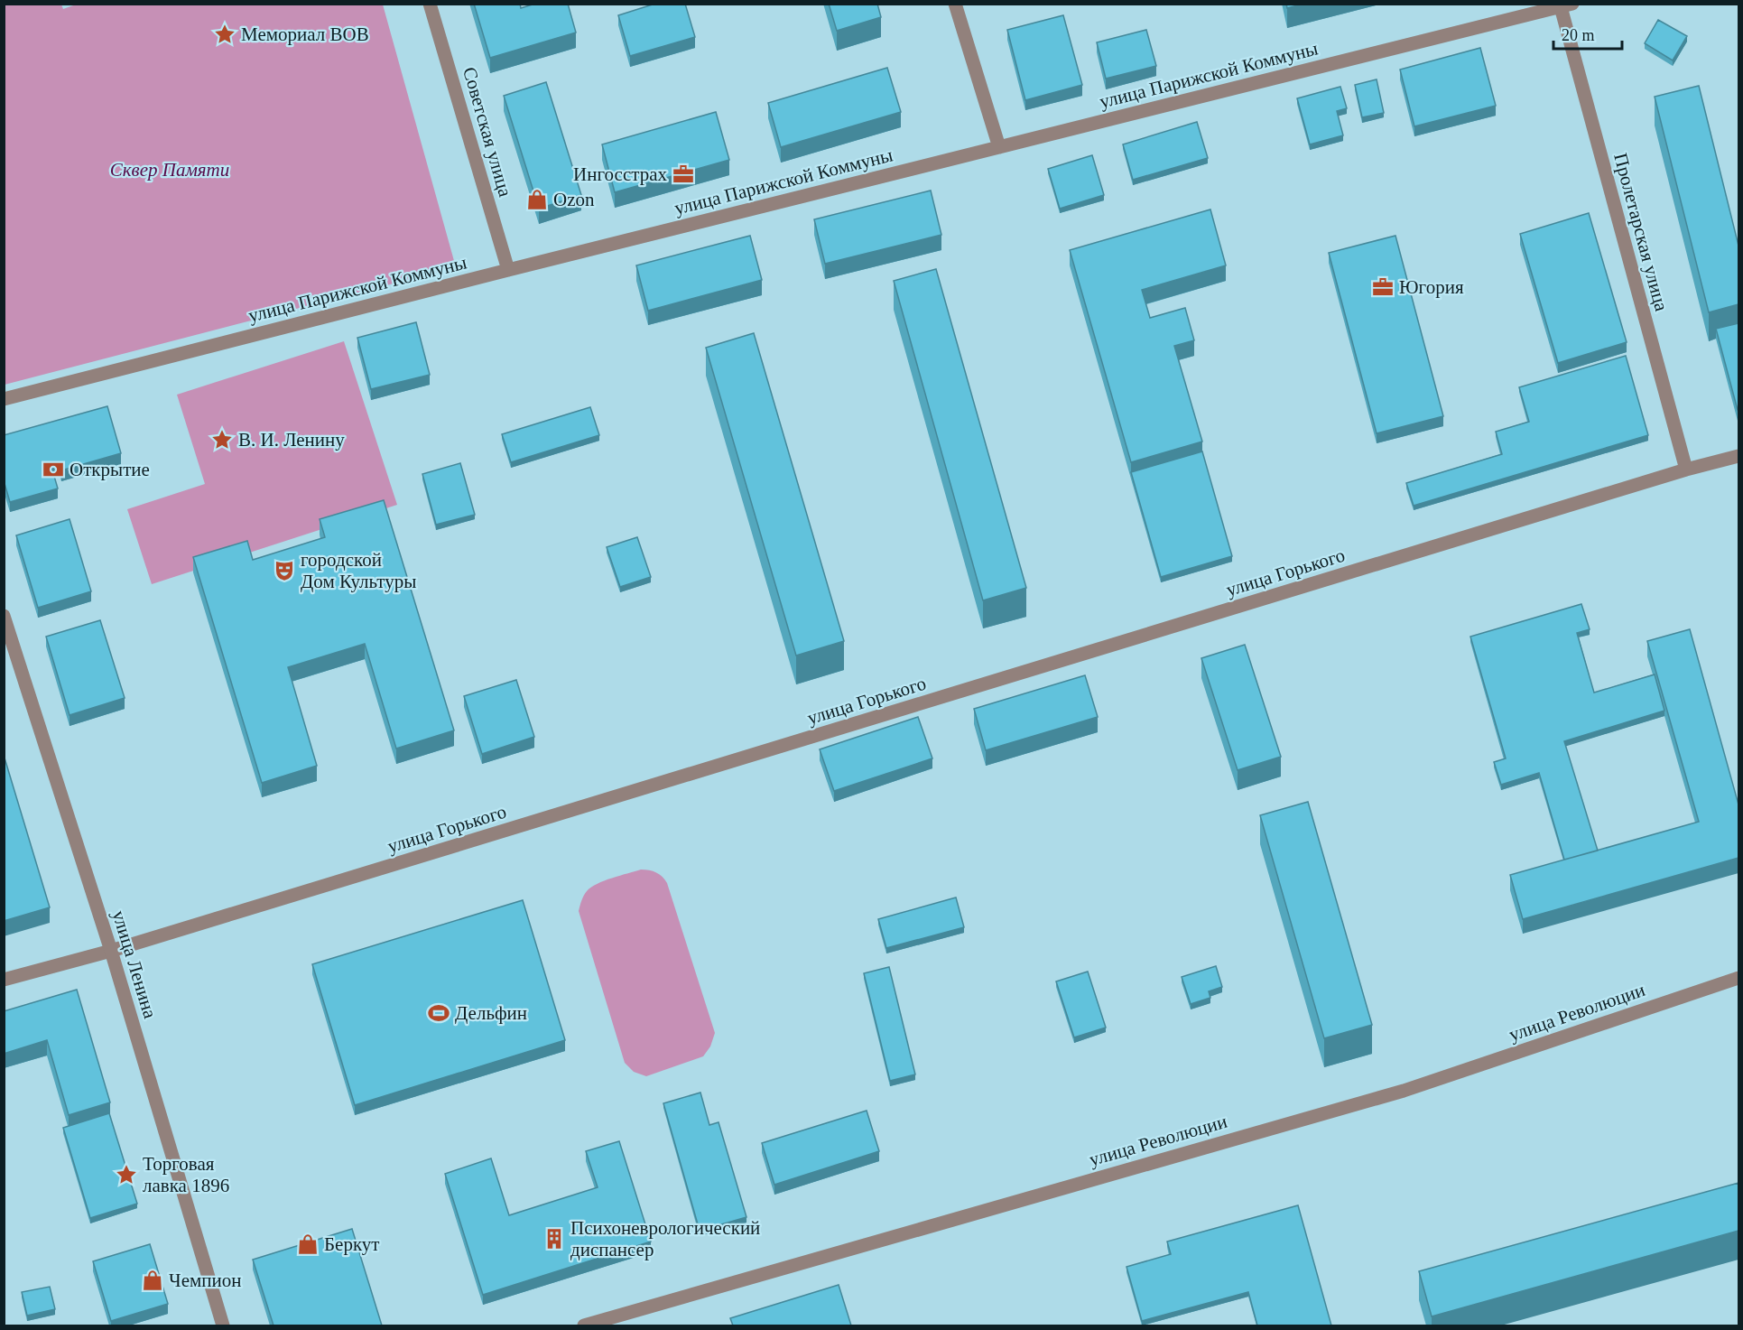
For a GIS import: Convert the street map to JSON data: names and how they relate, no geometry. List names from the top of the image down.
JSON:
{
  "streets": {
    "street": [
      "улица Парижской Коммуны",
      "Советская улица",
      "Пролетарская улица",
      "улица Горького",
      "улица Ленина",
      "улица Революции"
    ]
  },
  "crossings": [
    ["улица Парижской Коммуны", "Советская улица"],
    ["улица Парижской Коммуны", "Пролетарская улица"],
    ["Пролетарская улица", "улица Горького"],
    ["улица Горького", "улица Ленина"]
  ],
  "parks": ["Сквер Памяти"],
  "places": {
    "place": ["Мемориал ВОВ", "В. И. Ленину", "Торговая лавка 1896"],
    "office": ["Ингосстрах", "Югория"],
    "shop": ["Ozon", "Беркут", "Чемпион"],
    "bank": ["Открытие"],
    "theatre": ["городской Дом Культуры"],
    "sports": ["Дельфин"],
    "building": ["Психоневрологический диспансер"]
  },
  "scale_bar": "20 m"
}
